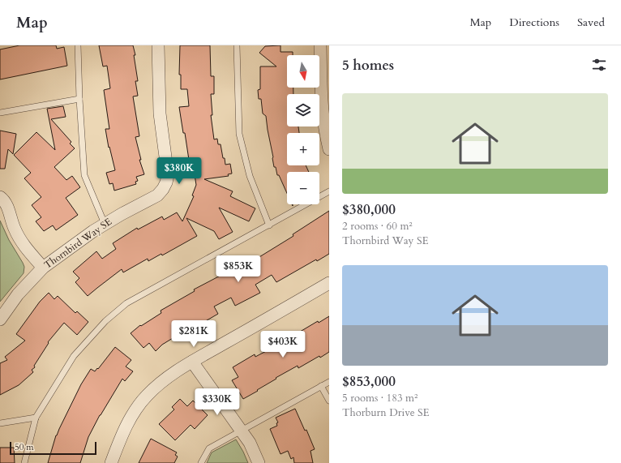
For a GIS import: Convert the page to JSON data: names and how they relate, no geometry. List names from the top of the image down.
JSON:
{
  "streets": {
    "street": ["Thornbird Way SE"]
  },
  "scale_bar": "50 m",
  "north": "bottom",
  "page": {
    "header": "Map",
    "nav": ["Map", "Directions", "Saved"],
    "heading": "5 homes",
    "map_buttons": ["+", "−"],
    "list": [
      {
        "name": "$380,000",
        "note": "2 rooms · 60 m² · Thornbird Way SE"
      },
      {
        "name": "$853,000",
        "note": "5 rooms · 183 m² · Thorburn Drive SE"
      }
    ],
    "price": [
      "$380K",
      "$853K",
      "$281K",
      "$403K",
      "$330K"
    ],
    "scale": "50 m"
  }
}
